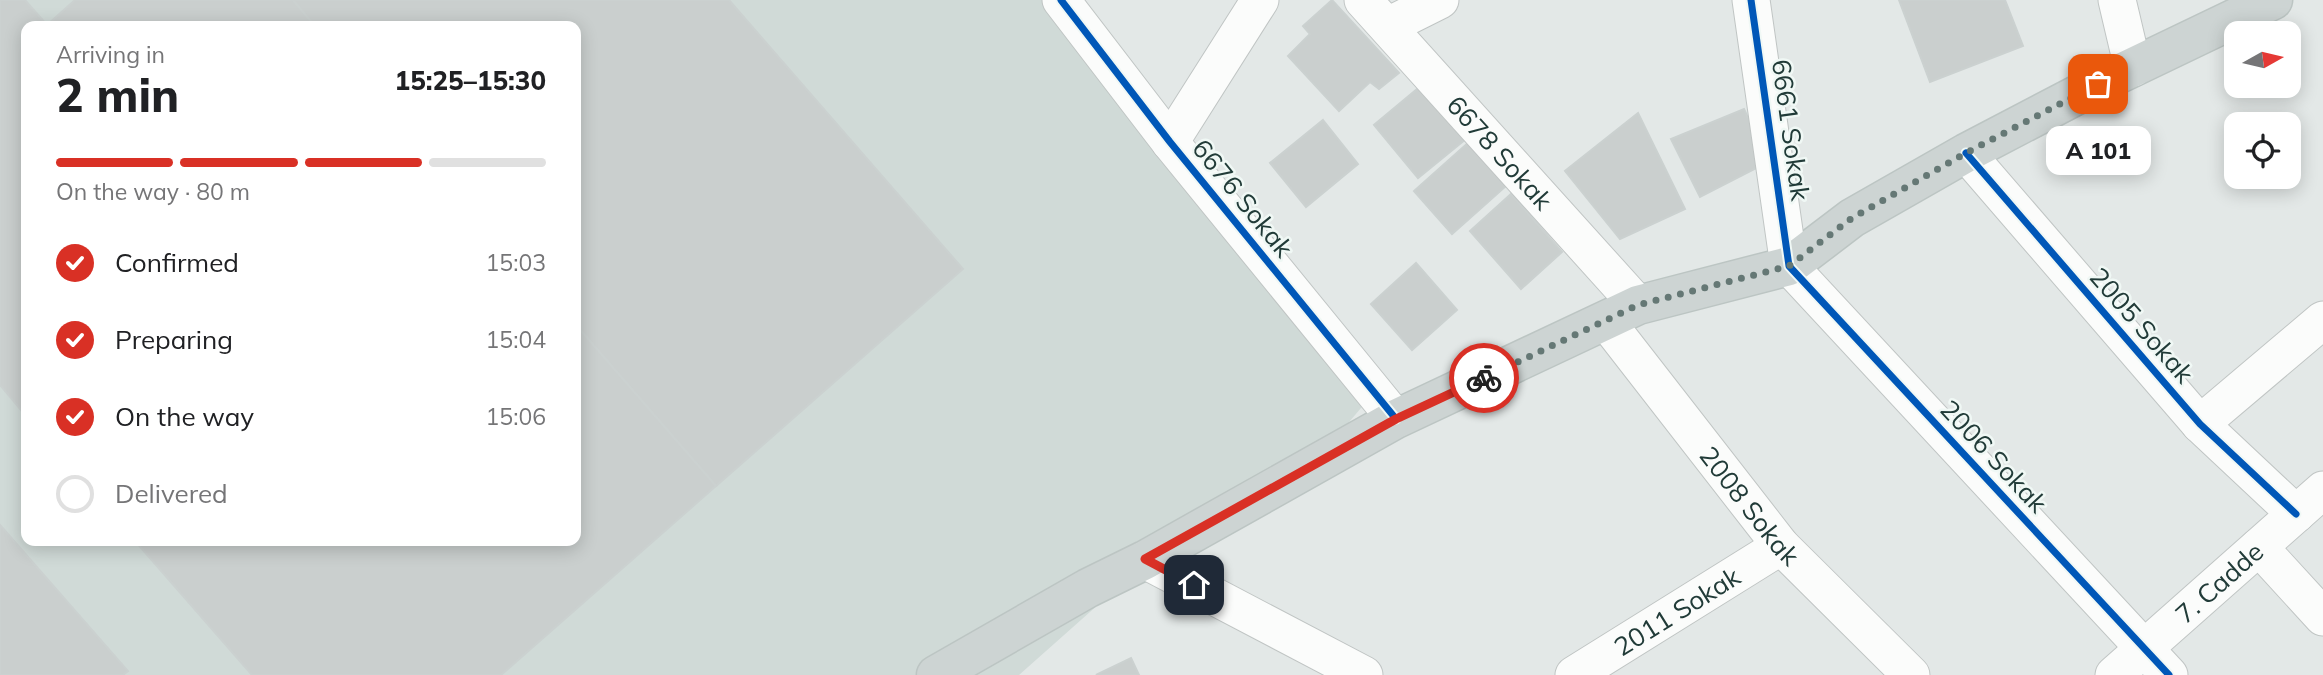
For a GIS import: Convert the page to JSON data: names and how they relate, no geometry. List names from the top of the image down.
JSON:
{
  "streets": {
    "street": [
      "6661 Sokak",
      "6678 Sokak",
      "6676 Sokak",
      "2005 Sokak",
      "2006 Sokak",
      "2008 Sokak",
      "7. Cadde",
      "2011 Sokak"
    ]
  },
  "crossings": [
    ["6661 Sokak", "2006 Sokak"],
    ["6678 Sokak", "2008 Sokak"],
    ["2005 Sokak", "7. Cadde"],
    ["2006 Sokak", "7. Cadde"],
    ["2008 Sokak", "2011 Sokak"]
  ],
  "places": ["A 101"],
  "north": "right",
  "page": {
    "heading": ["2 min", "Arriving in", "15:25–15:30"],
    "bubble": "A 101",
    "bar": "On the way · 80 m",
    "list": [
      ["Confirmed", "15:03"],
      ["Preparing", "15:04"],
      ["On the way", "15:06"],
      "Delivered"
    ]
  }
}
